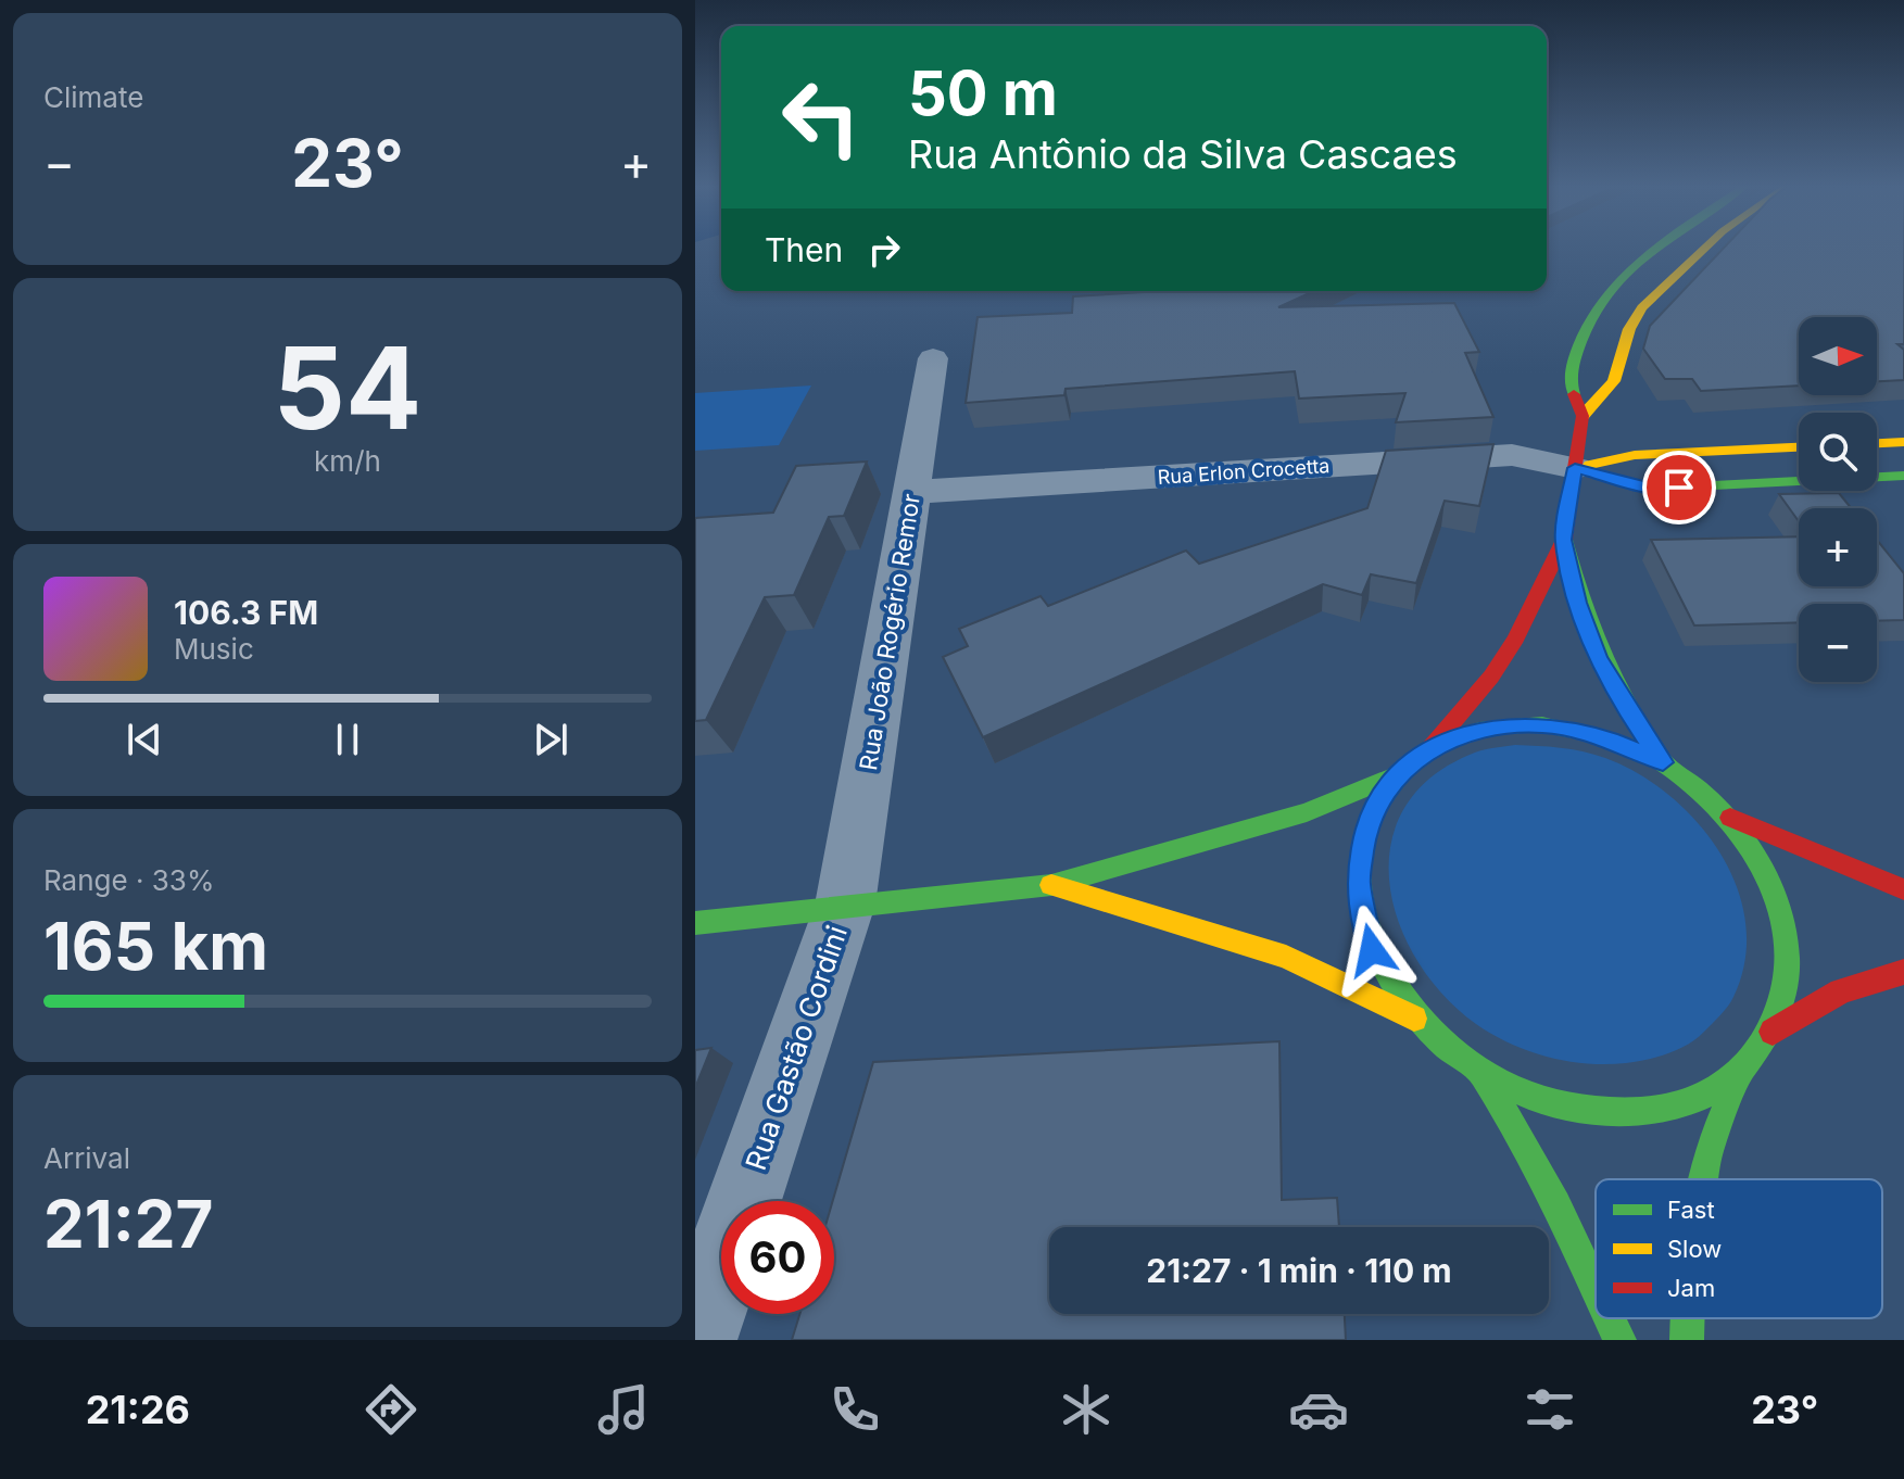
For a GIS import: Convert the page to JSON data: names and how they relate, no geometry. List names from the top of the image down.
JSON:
{
  "streets": {
    "street": ["Rua Erlon Crocetta", "Rua João Rogério Remor", "Rua Gastão Cordini"]
  },
  "crossings": [
    ["Rua Erlon Crocetta", "Rua João Rogério Remor"],
    ["Rua João Rogério Remor", "Rua Gastão Cordini"]
  ],
  "legend": ["Fast", "Slow", "Jam"],
  "north": "right",
  "page": {
    "tile": [
      "Climate",
      ["54", "km/h"],
      ["Range · 33%", "165 km"],
      ["Arrival", "21:27"]
    ],
    "turn": ["50 m", "Rua Antônio da Silva Cascaes"],
    "heat": ["−", "23°", "+"],
    "then": "Then",
    "map_buttons": ["+", "−"],
    "song": ["106.3 FM", "Music"],
    "limit": "60",
    "trip": "21:27 · 1 min · 110 m",
    "tabs": ["21:26", "23°"]
  }
}
